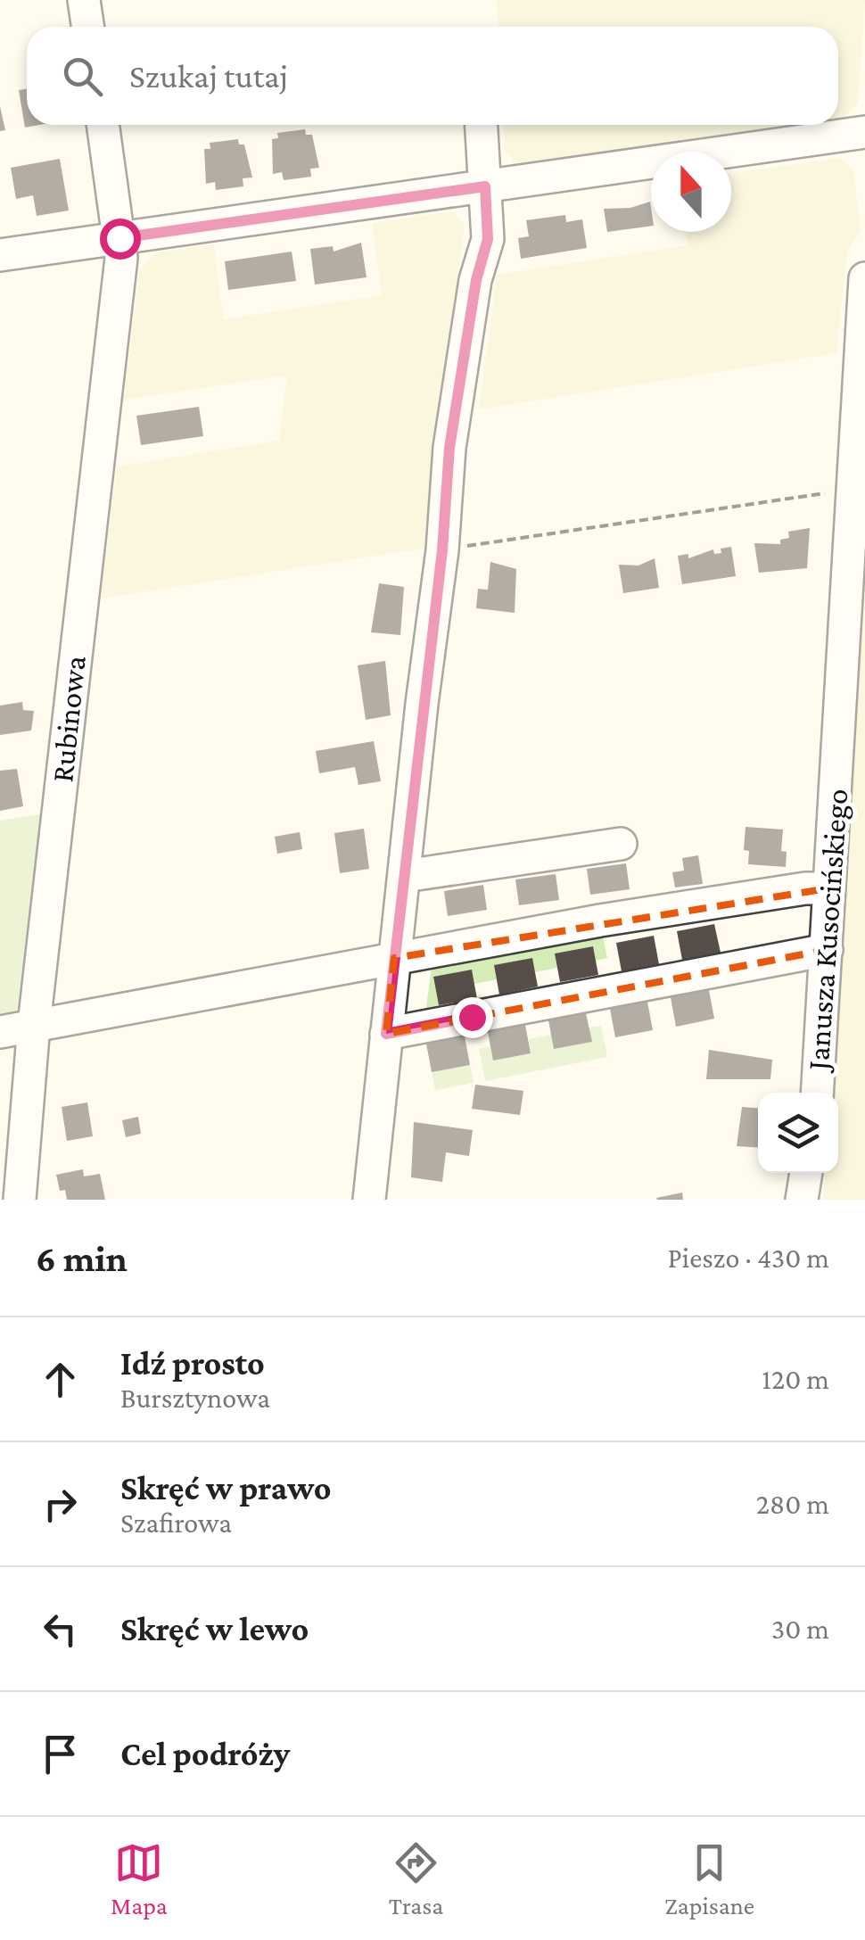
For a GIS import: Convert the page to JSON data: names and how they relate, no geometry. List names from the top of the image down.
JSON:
{
  "streets": {
    "street": ["Rubinowa", "Janusza Kusocińskiego"]
  },
  "north": "top",
  "page": {
    "search": "Szukaj tutaj",
    "heading": ["6 min", "Pieszo · 430 m"],
    "list": [
      ["Idź prosto", "Bursztynowa", "120 m"],
      ["Skręć w prawo", "Szafirowa", "280 m"],
      ["Skręć w lewo", "30 m"],
      "Cel podróży"
    ],
    "nav": ["Mapa", "Trasa", "Zapisane"]
  }
}
